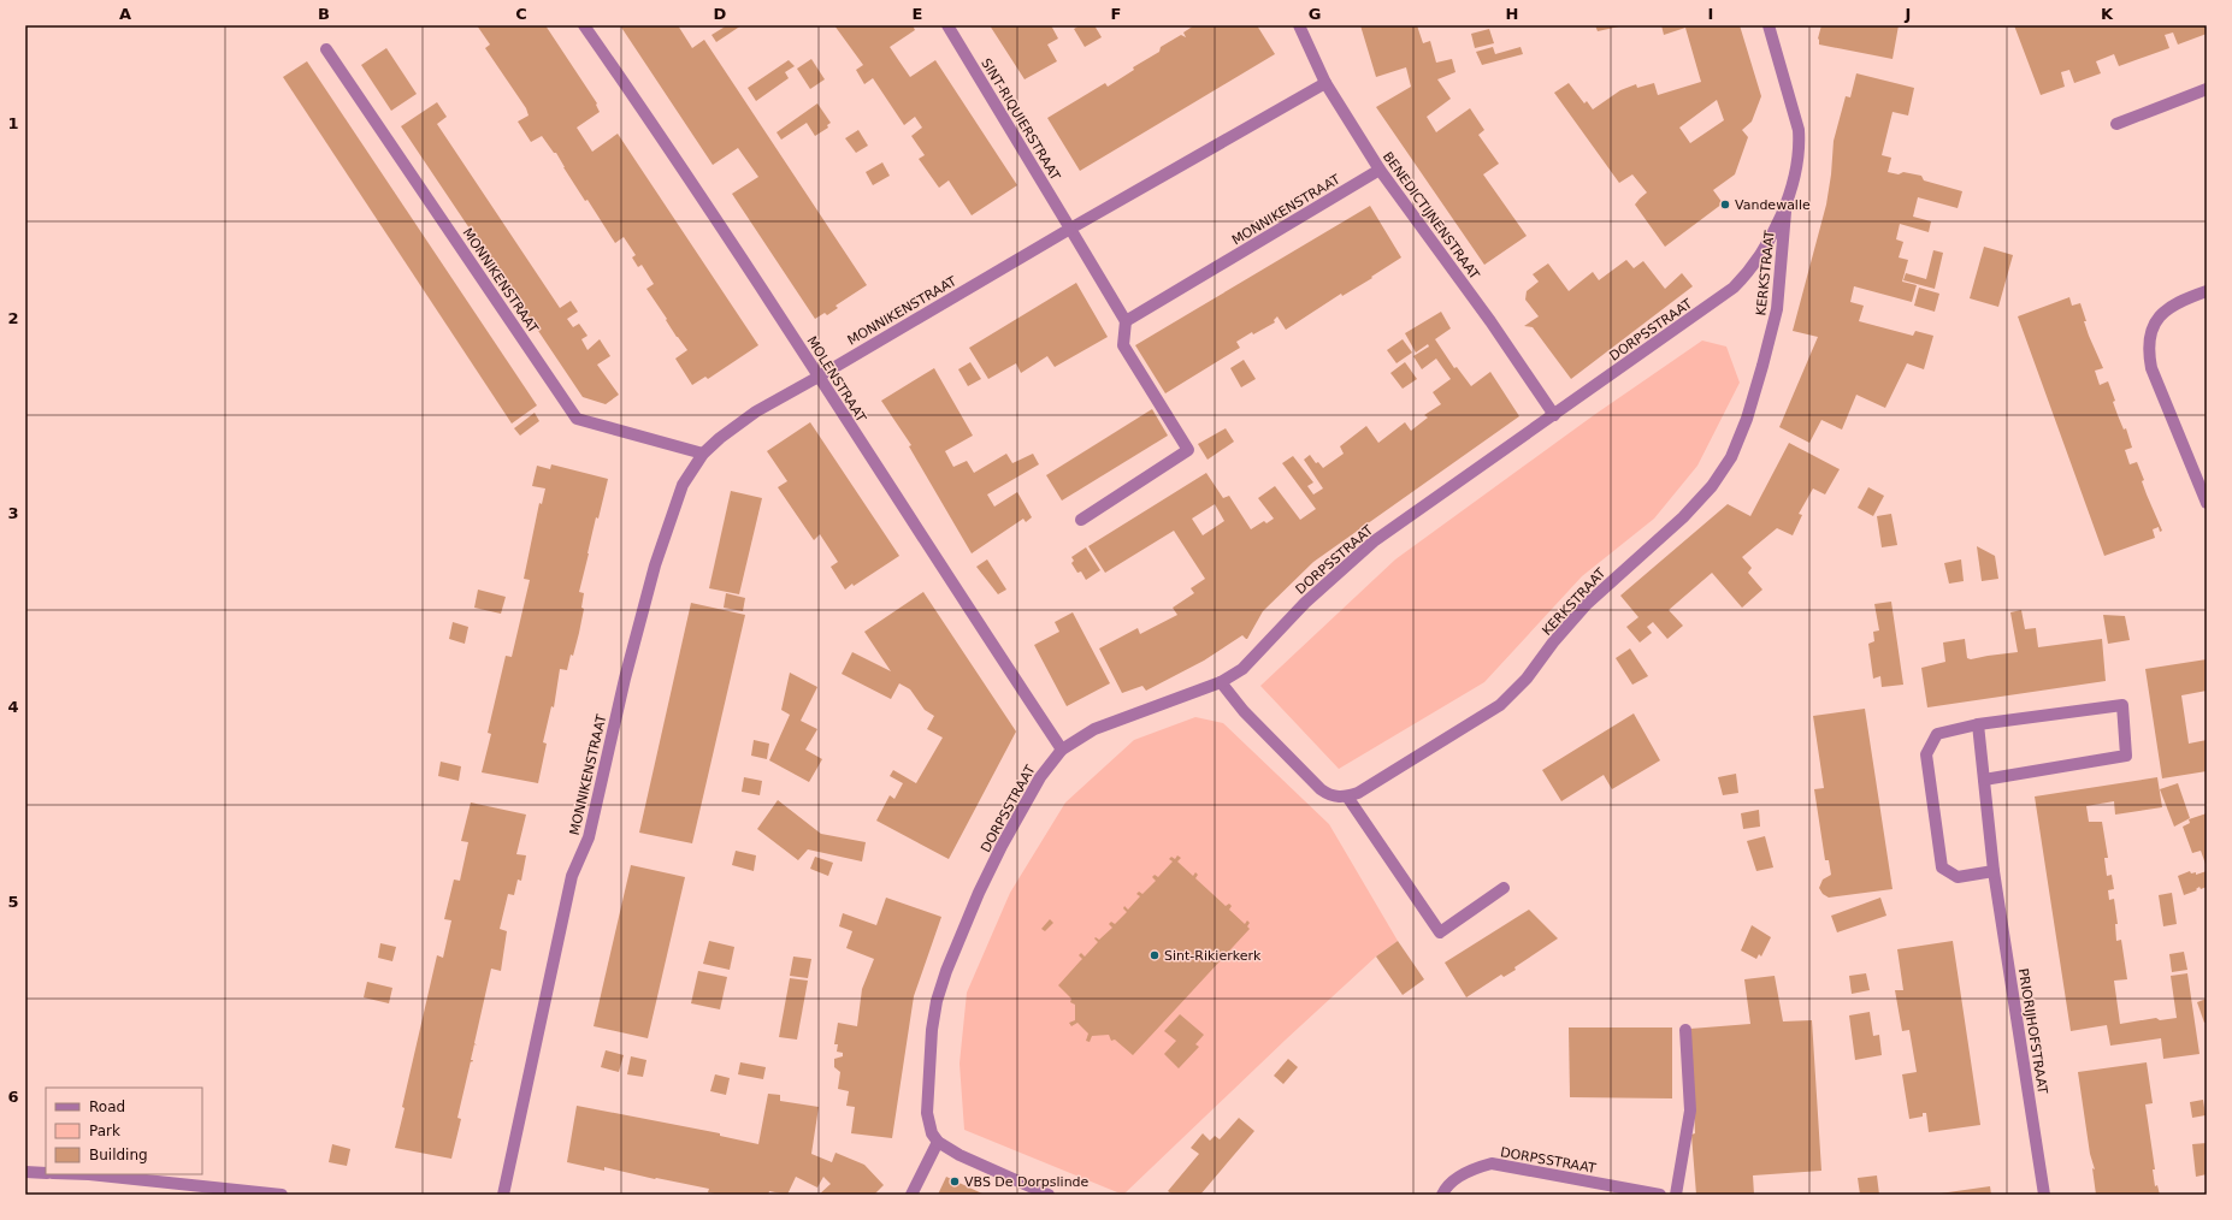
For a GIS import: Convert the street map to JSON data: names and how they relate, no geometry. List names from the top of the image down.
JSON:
{
  "streets": {
    "street": [
      "SINT-RIQUIERSTRAAT",
      "MONNIKENSTRAAT",
      "BENEDICTIJNENSTRAAT",
      "KERKSTRAAT",
      "DORPSSTRAAT",
      "MOLENSTRAAT",
      "PRIORIJHOFSTRAAT"
    ]
  },
  "crossings": [
    ["SINT-RIQUIERSTRAAT", "MONNIKENSTRAAT"],
    ["MONNIKENSTRAAT", "BENEDICTIJNENSTRAAT"],
    ["MONNIKENSTRAAT", "MOLENSTRAAT"],
    ["BENEDICTIJNENSTRAAT", "DORPSSTRAAT"],
    ["KERKSTRAAT", "DORPSSTRAAT"],
    ["DORPSSTRAAT", "MOLENSTRAAT"]
  ],
  "places": ["Vandewalle", "Sint-Rikierkerk", "VBS De Dorpslinde"],
  "legend": ["Road", "Park", "Building"],
  "grid": {
    "columns": [
      "A",
      "B",
      "C",
      "D",
      "E",
      "F",
      "G",
      "H",
      "I",
      "J",
      "K"
    ],
    "rows": [
      "1",
      "2",
      "3",
      "4",
      "5",
      "6"
    ]
  }
}
